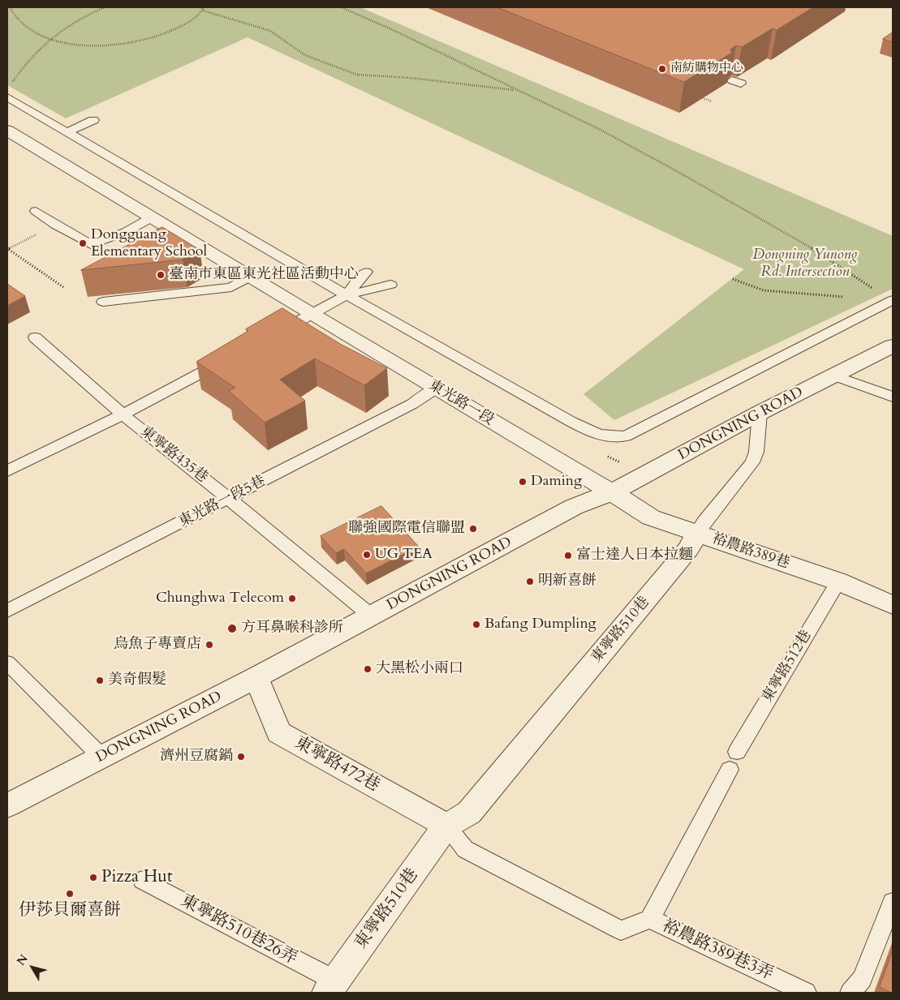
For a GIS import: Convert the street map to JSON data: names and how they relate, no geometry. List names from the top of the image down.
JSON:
{
  "streets": {
    "street": [
      "東光路一段",
      "DONGNING ROAD",
      "裕農路389巷",
      "東寧路510巷",
      "東寧路472巷"
    ],
    "lane": [
      "東寧路435巷",
      "東光路一段5巷",
      "東寧路512巷",
      "東寧路510巷26弄",
      "裕農路389巷3弄"
    ]
  },
  "crossings": [
    ["東光路一段", "DONGNING ROAD"],
    ["東光路一段", "東光路一段5巷"],
    ["東光路一段", "裕農路389巷"],
    ["DONGNING ROAD", "東寧路435巷"],
    ["DONGNING ROAD", "裕農路389巷"],
    ["DONGNING ROAD", "東寧路510巷"],
    ["DONGNING ROAD", "東寧路472巷"],
    ["東寧路435巷", "東光路一段5巷"],
    ["裕農路389巷", "東寧路510巷"],
    ["裕農路389巷", "東寧路512巷"],
    ["東寧路510巷", "東寧路472巷"],
    ["東寧路510巷", "東寧路510巷26弄"]
  ],
  "parks": ["Dongning Yunong Rd. Intersection"],
  "places": [
    "南紡購物中心",
    "Dongguang Elementary School",
    "臺南市東區東光社區活動中心",
    "Daming",
    "聯強國際電信聯盟",
    "UG TEA",
    "富士達人日本拉麵",
    "明新喜餅",
    "Chunghwa Telecom",
    "Bafang Dumpling",
    "方耳鼻喉科診所",
    "烏魚子專賣店",
    "大黑松小兩口",
    "美奇假髮",
    "濟州豆腐鍋",
    "Pizza Hut",
    "伊莎貝爾喜餅"
  ],
  "north": "top left"
}
